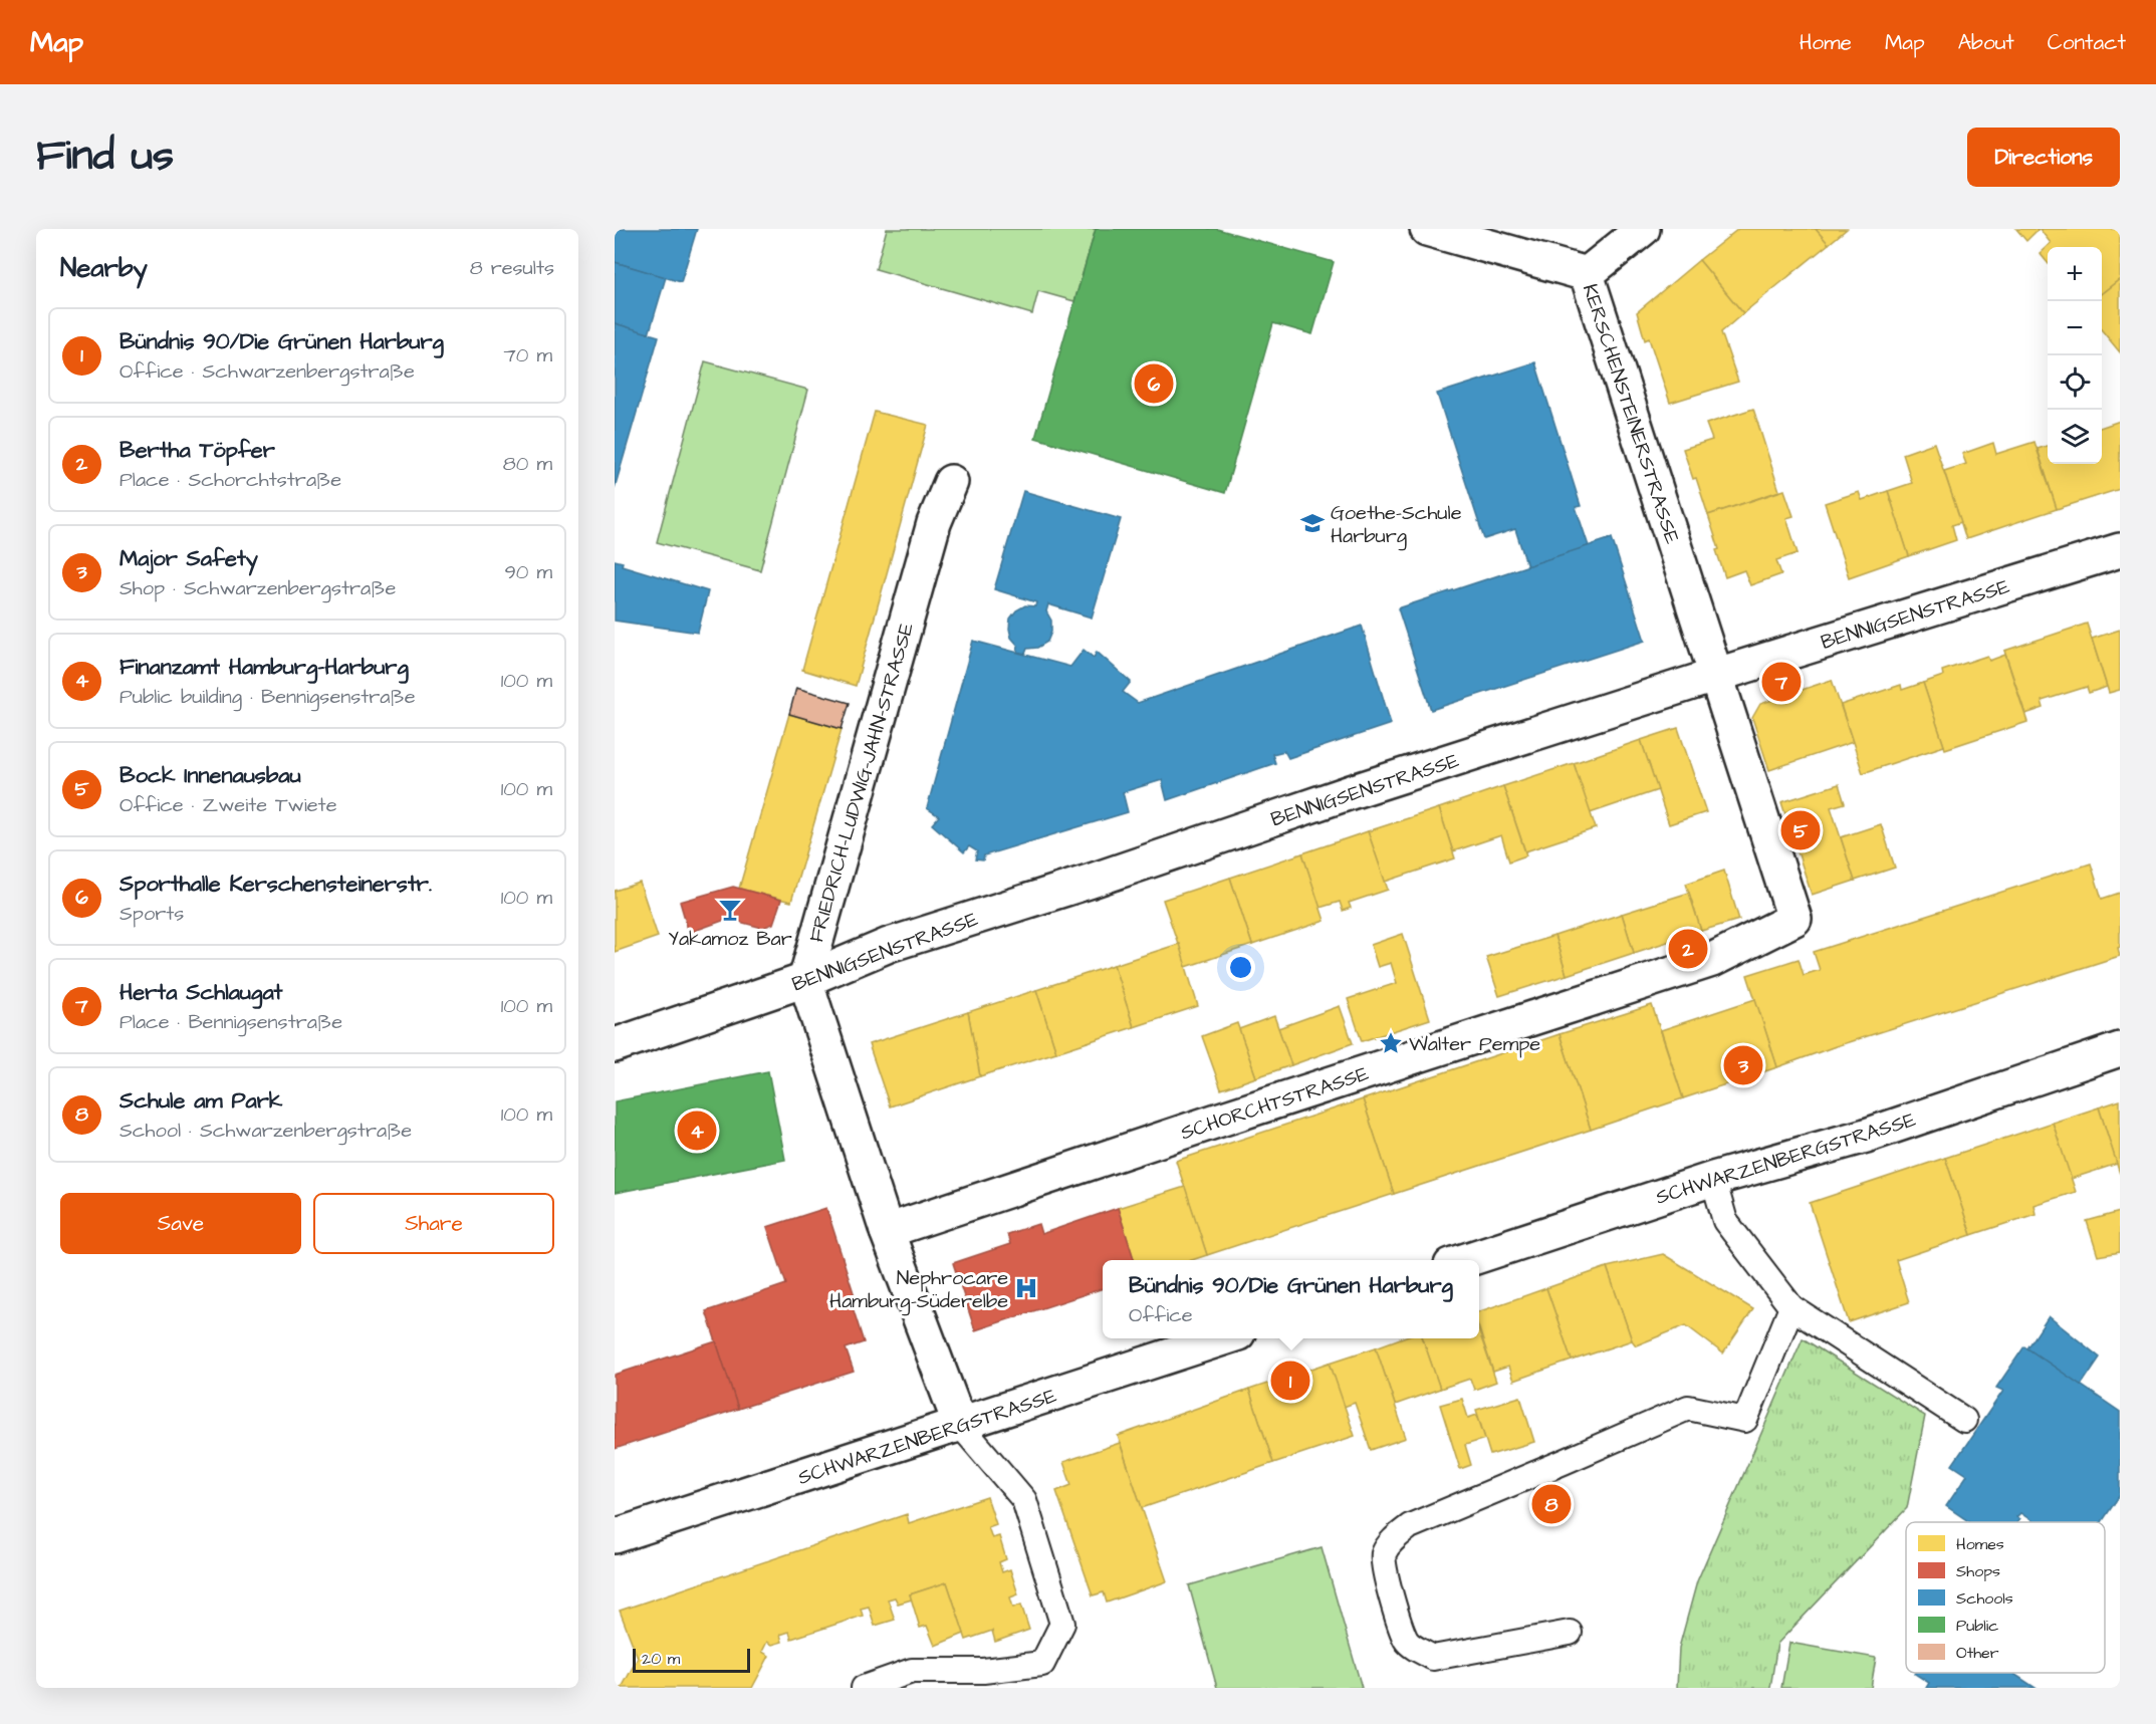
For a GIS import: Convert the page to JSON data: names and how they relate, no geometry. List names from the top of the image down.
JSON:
{
  "streets": {
    "street": [
      "KERSCHENSTEINERSTRASSE",
      "BENNIGSENSTRASSE",
      "FRIEDRICH-LUDWIG-JAHN-STRASSE",
      "SCHORCHTSTRASSE",
      "SCHWARZENBERGSTRASSE"
    ]
  },
  "crossings": [
    ["KERSCHENSTEINERSTRASSE", "BENNIGSENSTRASSE"],
    ["KERSCHENSTEINERSTRASSE", "SCHORCHTSTRASSE"],
    ["BENNIGSENSTRASSE", "FRIEDRICH-LUDWIG-JAHN-STRASSE"]
  ],
  "places": {
    "school or university": ["Goethe-Schule Harburg"],
    "bar": ["Yakamoz Bar"],
    "place": ["Walter Pempe"],
    "hospital": ["Nephrocare Hamburg-Süderelbe"]
  },
  "legend": [
    "Homes",
    "Shops",
    "Schools",
    "Public",
    "Other"
  ],
  "scale_bar": "20 m",
  "page": {
    "header": "Map",
    "nav": [
      "Home",
      "Map",
      "About",
      "Contact"
    ],
    "title": "Find us",
    "buttons": [
      "Directions",
      ["Save", "Share"]
    ],
    "heading": ["Nearby", "8 results"],
    "map_buttons": ["+", "−"],
    "list": [
      {
        "mark": "1",
        "name": "Bündnis 90/Die Grünen Harburg",
        "note": "Office · Schwarzenbergstraße",
        "value": "70 m"
      },
      {
        "mark": "2",
        "name": "Bertha Töpfer",
        "note": "Place · Schorchtstraße",
        "value": "80 m"
      },
      {
        "mark": "3",
        "name": "Major Safety",
        "note": "Shop · Schwarzenbergstraße",
        "value": "90 m"
      },
      {
        "mark": "4",
        "name": "Finanzamt Hamburg-Harburg",
        "note": "Public building · Bennigsenstraße",
        "value": "100 m"
      },
      {
        "mark": "5",
        "name": "Bock Innenausbau",
        "note": "Office · Zweite Twiete",
        "value": "100 m"
      },
      {
        "mark": "6",
        "name": "Sporthalle Kerschensteinerstr.",
        "note": "Sports",
        "value": "100 m"
      },
      {
        "mark": "7",
        "name": "Herta Schlaugat",
        "note": "Place · Bennigsenstraße",
        "value": "100 m"
      },
      {
        "mark": "8",
        "name": "Schule am Park",
        "note": "School · Schwarzenbergstraße",
        "value": "100 m"
      }
    ],
    "pins": [
      "6",
      "7",
      "5",
      "2",
      "3",
      "4",
      "1",
      "8"
    ],
    "popup": ["Bündnis 90/Die Grünen Harburg", "Office"],
    "scale": "20 m"
  }
}
